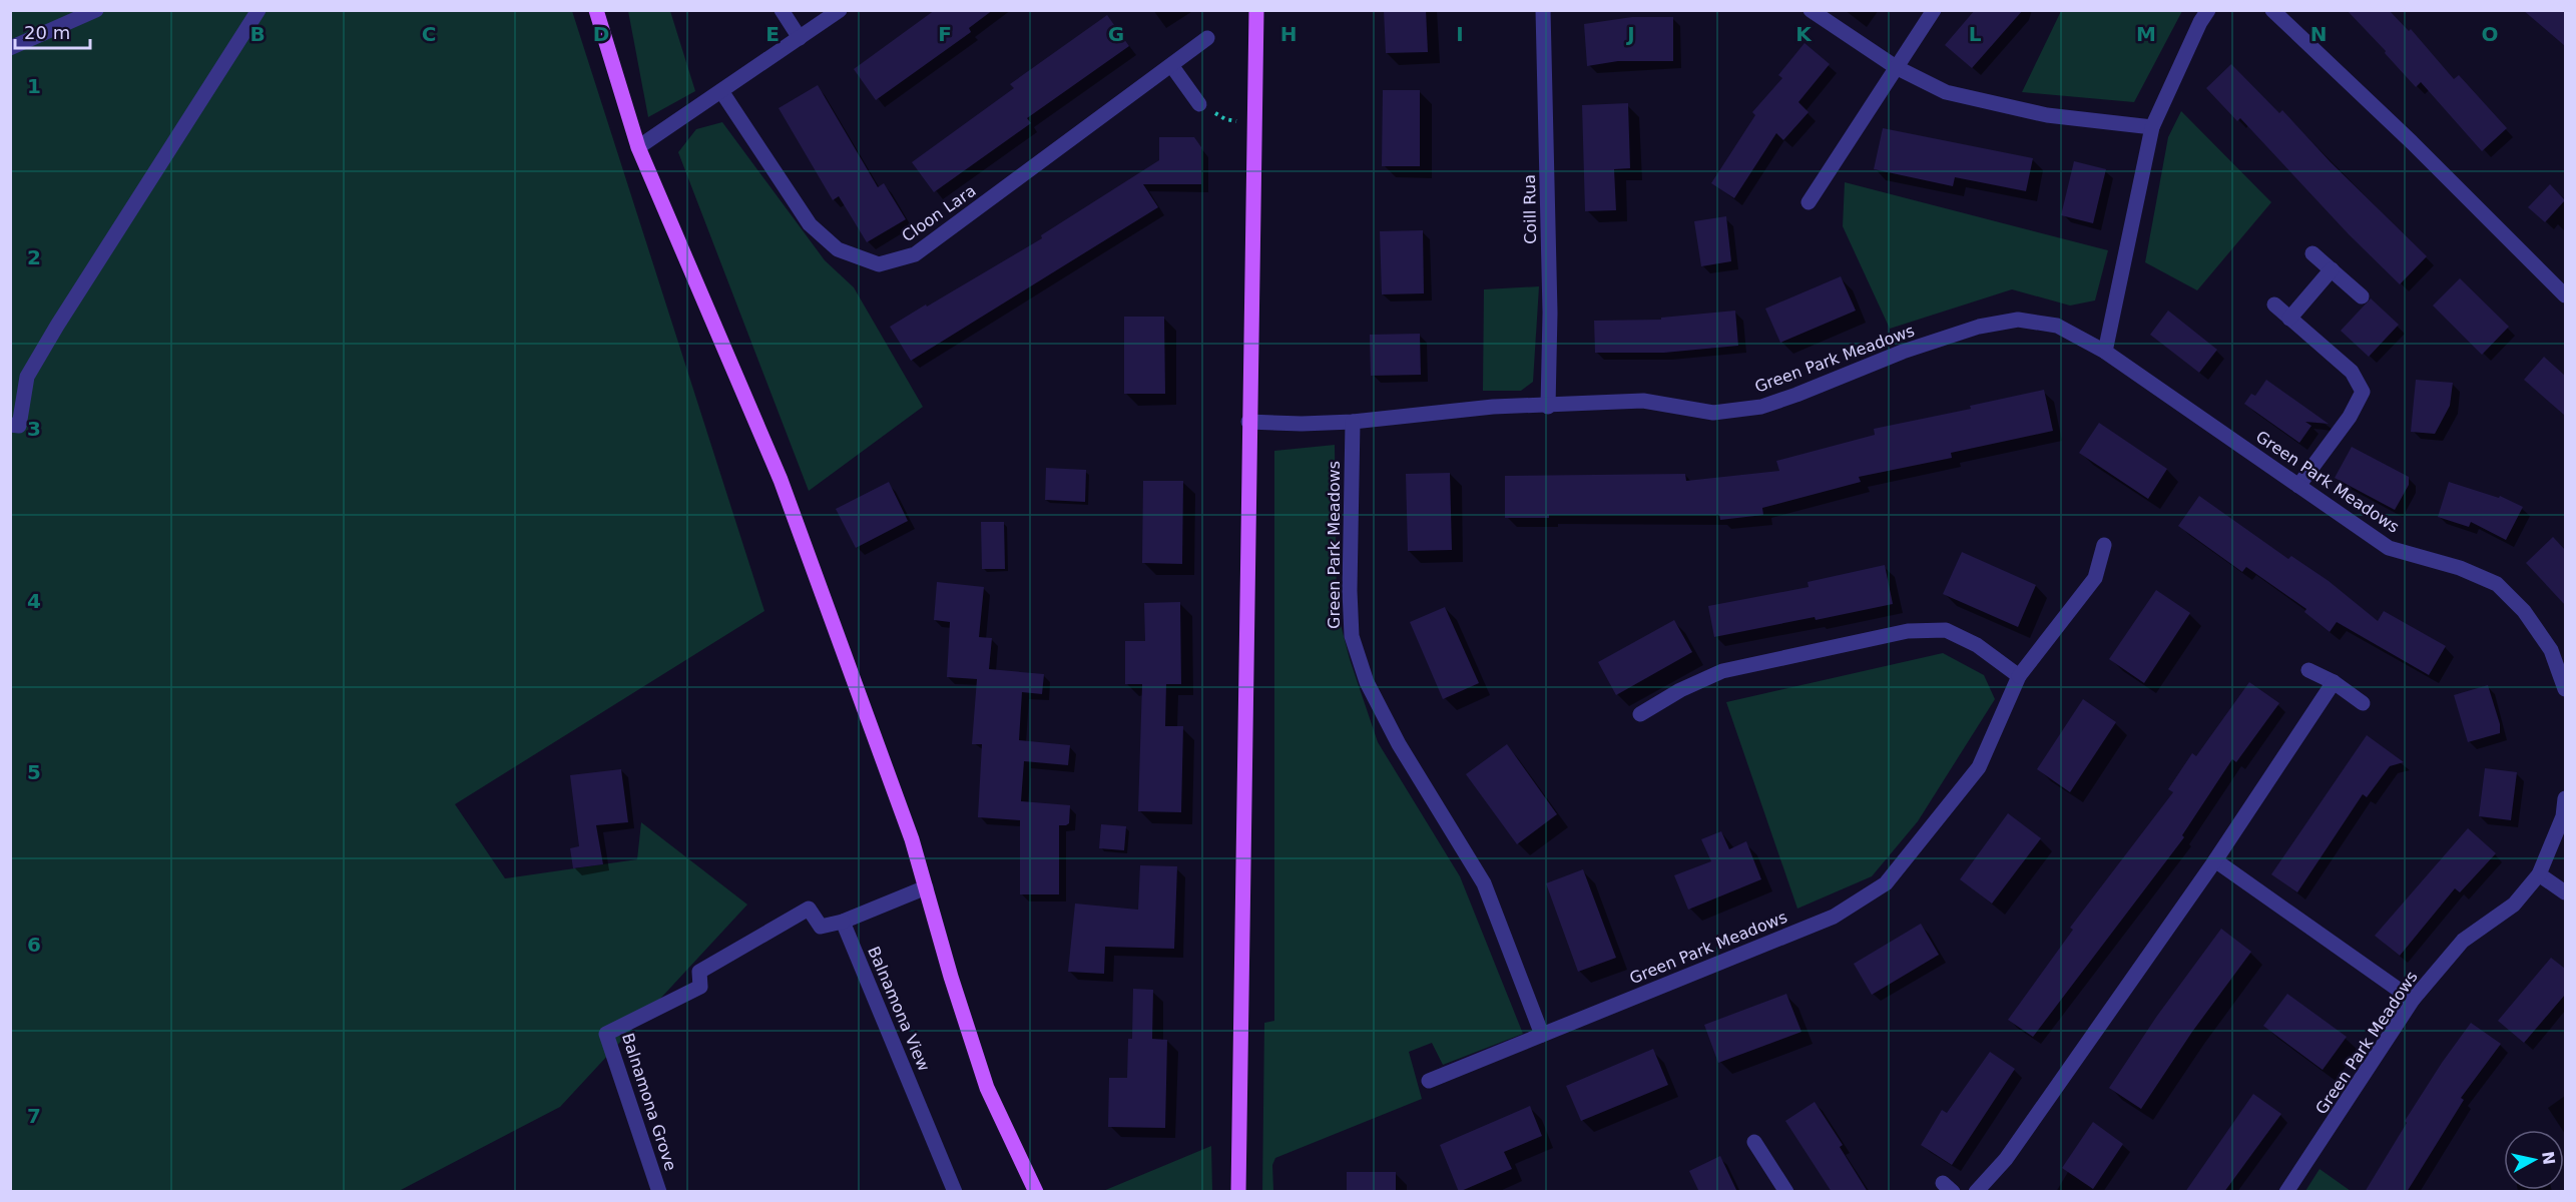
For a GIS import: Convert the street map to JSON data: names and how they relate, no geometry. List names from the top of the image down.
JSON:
{
  "streets": {
    "street": [
      "Coill Rua",
      "Cloon Lara",
      "Green Park Meadows",
      "Balnamona View",
      "Balnamona Grove"
    ]
  },
  "crossings": [
    ["Coill Rua", "Green Park Meadows"],
    ["Balnamona View", "Balnamona Grove"]
  ],
  "scale_bar": "20 m",
  "north": "right",
  "grid": {
    "columns": [
      "B",
      "C",
      "D",
      "E",
      "F",
      "G",
      "H",
      "I",
      "J",
      "K",
      "L",
      "M",
      "N",
      "O"
    ],
    "rows": [
      "1",
      "2",
      "3",
      "4",
      "5",
      "6",
      "7"
    ]
  }
}
